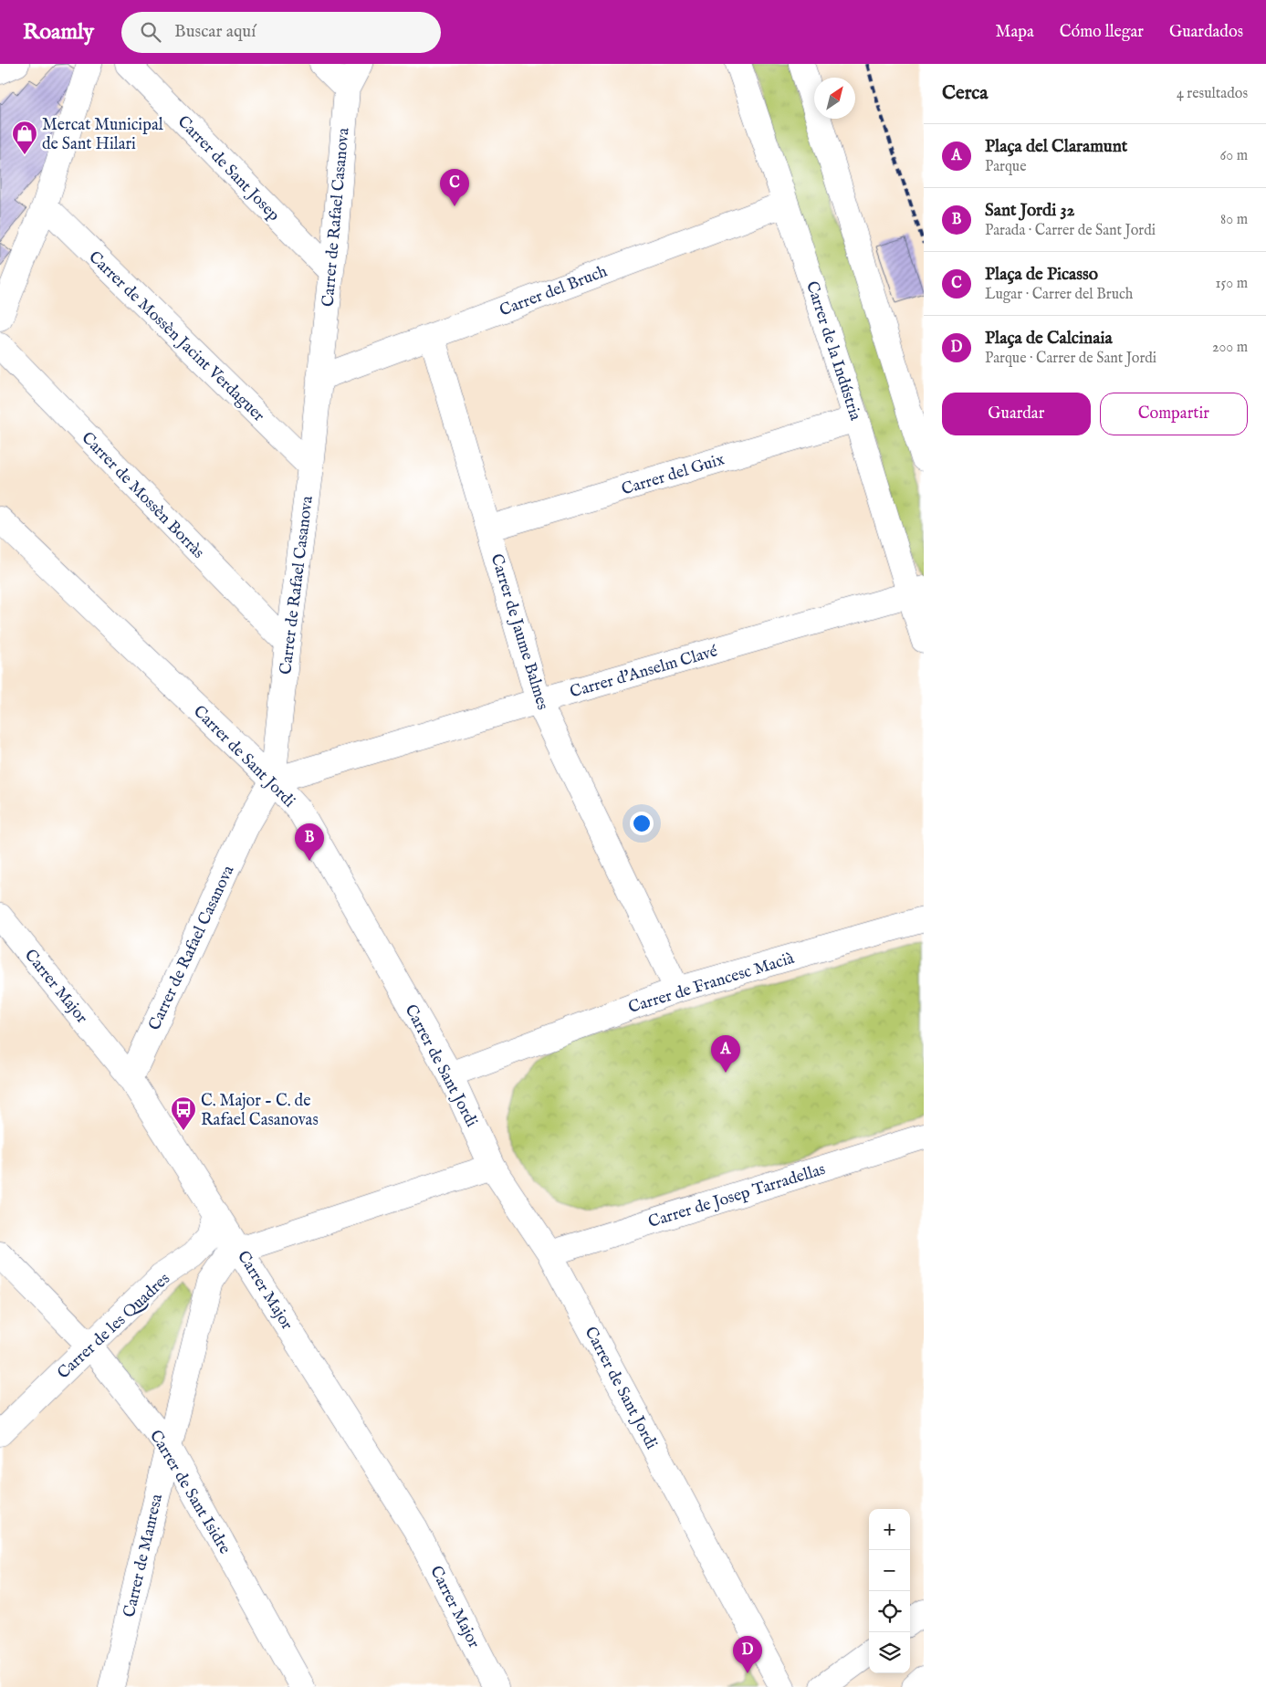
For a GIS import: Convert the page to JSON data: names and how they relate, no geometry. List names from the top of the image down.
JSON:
{
  "streets": {
    "street": [
      "Carrer de Sant Josep",
      "Carrer de Rafael Casanova",
      "Carrer del Bruch",
      "Carrer de Mossèn Jacint Verdaguer",
      "Carrer de la Indústria",
      "Carrer del Guix",
      "Carrer de Mossèn Borràs",
      "Carrer de Jaume Balmes",
      "Carrer d'Anselm Clavé",
      "Carrer de Sant Jordi",
      "Carrer de Francesc Macià",
      "Carrer Major",
      "Carrer de Josep Tarradellas",
      "Carrer de les Quadres",
      "Carrer de Sant Isidre",
      "Carrer de Manresa"
    ]
  },
  "crossings": [
    ["Carrer de Sant Josep", "Carrer de Rafael Casanova"],
    ["Carrer de Rafael Casanova", "Carrer del Bruch"],
    ["Carrer de Rafael Casanova", "Carrer de Mossèn Jacint Verdaguer"],
    ["Carrer de Rafael Casanova", "Carrer de Mossèn Borràs"],
    ["Carrer de Rafael Casanova", "Carrer d'Anselm Clavé"],
    ["Carrer de Rafael Casanova", "Carrer de Sant Jordi"],
    ["Carrer de Rafael Casanova", "Carrer Major"],
    ["Carrer del Bruch", "Carrer de la Indústria"],
    ["Carrer del Bruch", "Carrer de Jaume Balmes"],
    ["Carrer de la Indústria", "Carrer del Guix"],
    ["Carrer de la Indústria", "Carrer d'Anselm Clavé"],
    ["Carrer del Guix", "Carrer de Jaume Balmes"],
    ["Carrer de Jaume Balmes", "Carrer d'Anselm Clavé"],
    ["Carrer de Jaume Balmes", "Carrer de Francesc Macià"],
    ["Carrer d'Anselm Clavé", "Carrer de Sant Jordi"],
    ["Carrer de Sant Jordi", "Carrer de Francesc Macià"],
    ["Carrer de Sant Jordi", "Carrer de Josep Tarradellas"],
    ["Carrer Major", "Carrer de les Quadres"],
    ["Carrer Major", "Carrer de Manresa"],
    ["Carrer de les Quadres", "Carrer de Sant Isidre"],
    ["Carrer de Sant Isidre", "Carrer de Manresa"]
  ],
  "places": {
    "shop": ["Mercat Municipal de Sant Hilari"],
    "bus stop": ["C. Major - C. de Rafael Casanovas"]
  },
  "north": "top right",
  "page": {
    "header": "Roamly",
    "search": "Buscar aquí",
    "nav": ["Mapa", "Cómo llegar", "Guardados"],
    "heading": ["Cerca", "4 resultados"],
    "list": [
      {
        "mark": "A",
        "name": "Plaça del Claramunt",
        "note": "Parque",
        "value": "60 m"
      },
      {
        "mark": "B",
        "name": "Sant Jordi 32",
        "note": "Parada · Carrer de Sant Jordi",
        "value": "80 m"
      },
      {
        "mark": "C",
        "name": "Plaça de Picasso",
        "note": "Lugar · Carrer del Bruch",
        "value": "150 m"
      },
      {
        "mark": "D",
        "name": "Plaça de Calcinaia",
        "note": "Parque · Carrer de Sant Jordi",
        "value": "200 m"
      }
    ],
    "pins": [
      "C",
      "B",
      "A",
      "D"
    ],
    "buttons": ["Guardar", "Compartir"],
    "map_buttons": ["+", "−"]
  }
}
